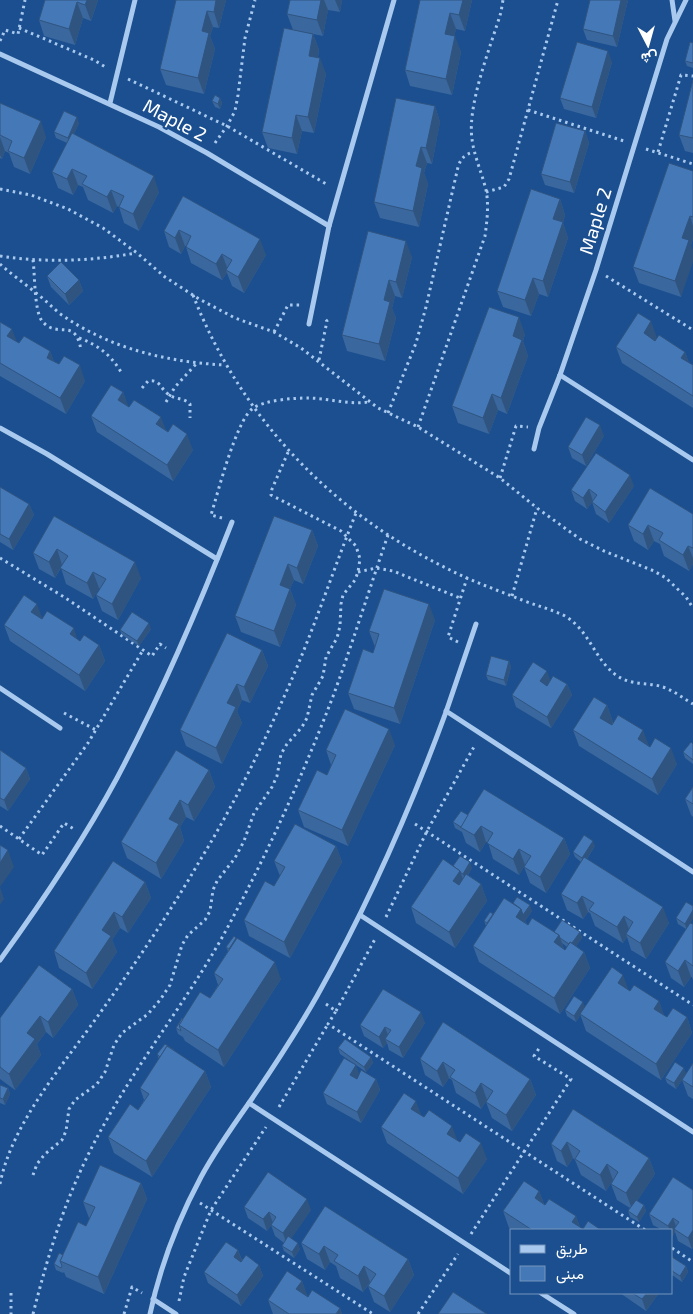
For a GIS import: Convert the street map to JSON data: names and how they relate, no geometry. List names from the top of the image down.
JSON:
{
  "streets": {
    "street": ["Maple 2"]
  },
  "legend": ["طريق", "مبنى"],
  "north": "bottom"
}
